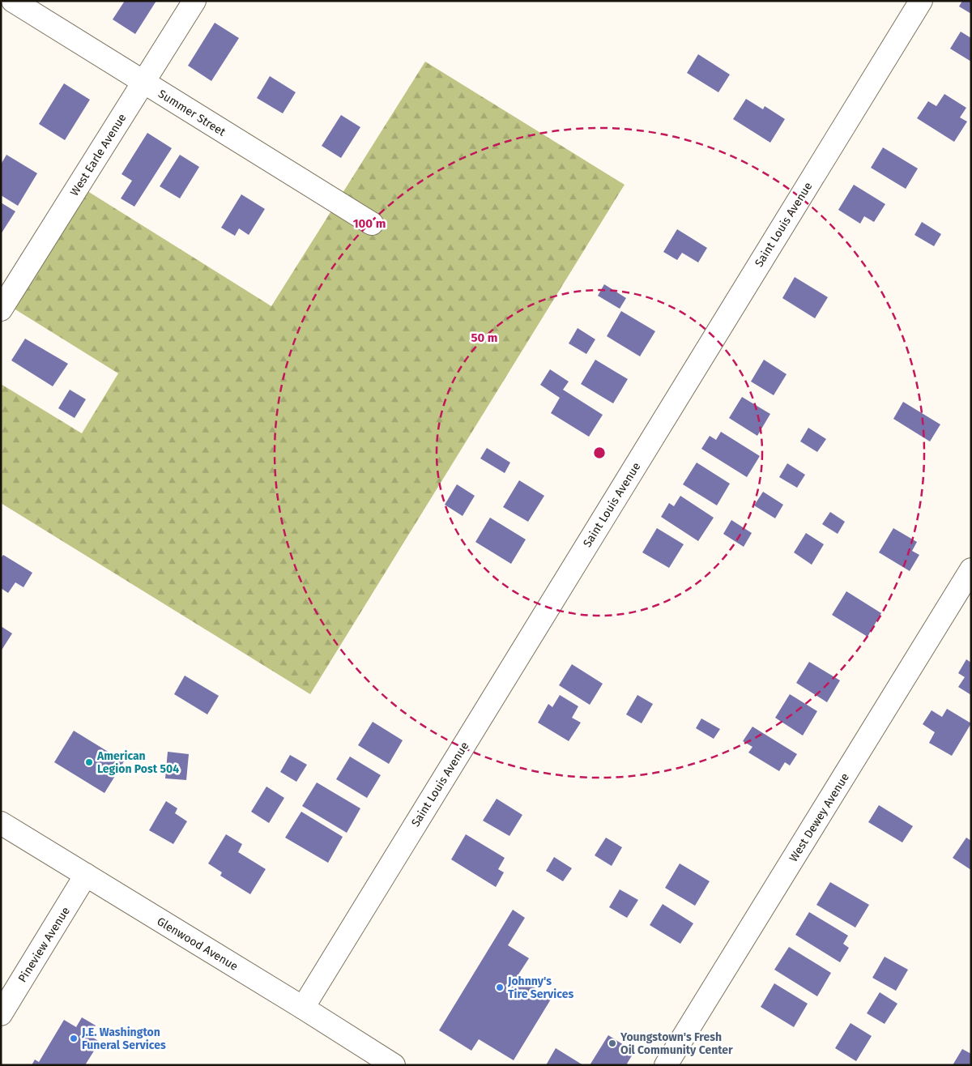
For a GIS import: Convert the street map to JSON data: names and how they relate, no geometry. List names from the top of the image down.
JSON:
{
  "streets": {
    "street": [
      "Summer Street",
      "West Earle Avenue",
      "Saint Louis Avenue",
      "West Dewey Avenue",
      "Glenwood Avenue",
      "Pineview Avenue"
    ]
  },
  "crossings": [
    ["Summer Street", "West Earle Avenue"],
    ["Saint Louis Avenue", "Glenwood Avenue"],
    ["Glenwood Avenue", "Pineview Avenue"]
  ],
  "places": [
    "American Legion Post 504",
    "Johnny's Tire Services",
    "J.E. Washington Funeral Services",
    "Youngstown's Fresh Oil Community Center"
  ],
  "rings": ["100 m", "50 m"]
}
